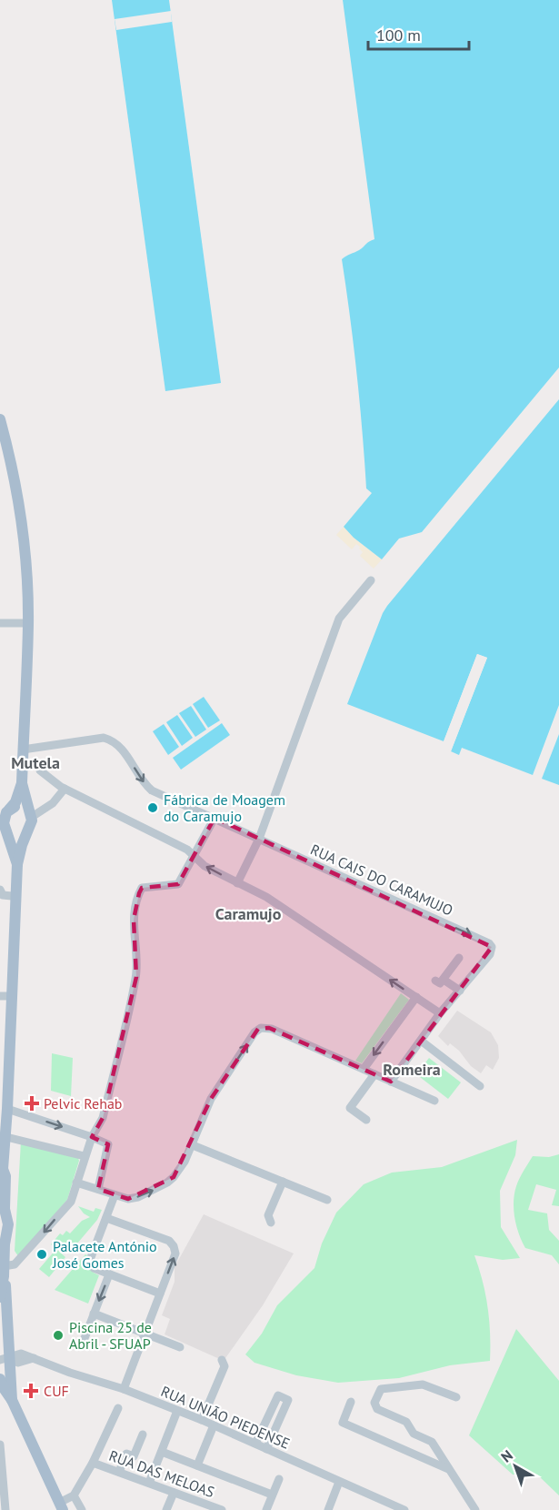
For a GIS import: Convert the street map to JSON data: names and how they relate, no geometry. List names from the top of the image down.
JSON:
{
  "streets": {
    "street": ["RUA CAIS DO CARAMUJO", "RUA UNIÃO PIEDENSE", "RUA DAS MELOAS"]
  },
  "districts": ["Mutela", "Caramujo", "Romeira"],
  "places": {
    "other": ["Fábrica de Moagem do Caramujo", "Palacete António José Gomes", "Piscina 25 de Abril - SFUAP"],
    "health": ["Pelvic Rehab", "CUF"]
  },
  "scale_bar": "100 m",
  "north": "top left"
}
